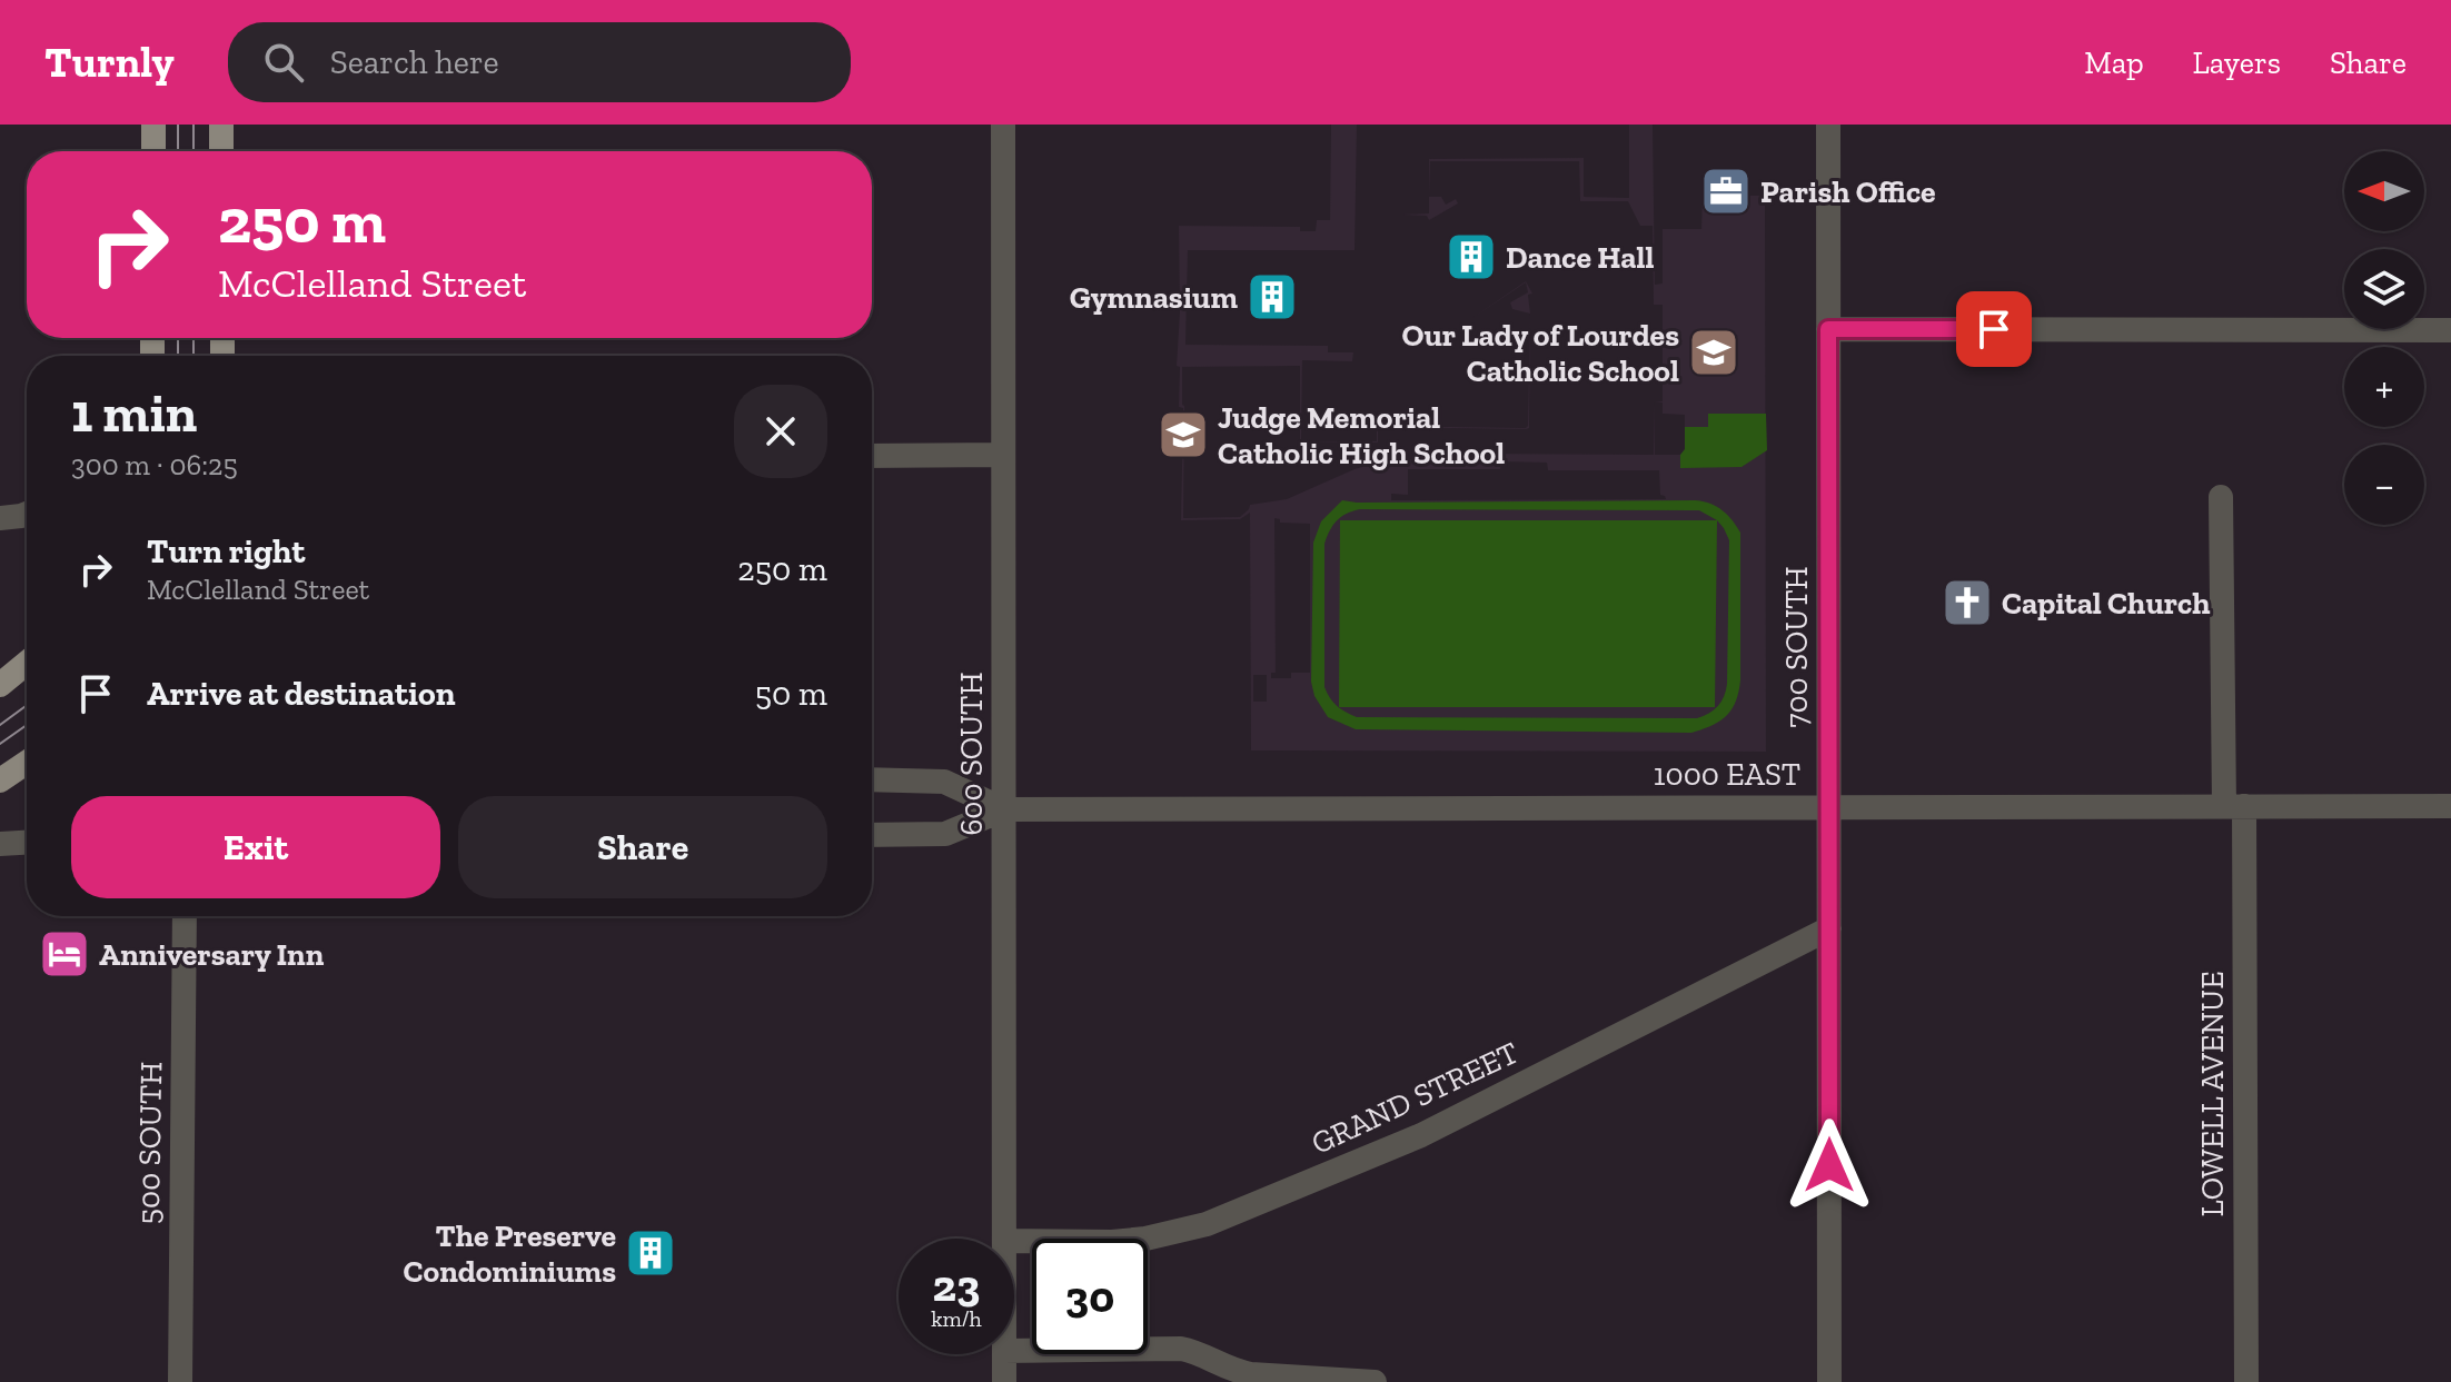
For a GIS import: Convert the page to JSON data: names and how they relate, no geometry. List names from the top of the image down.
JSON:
{
  "streets": {
    "street": [
      "700 SOUTH",
      "600 SOUTH",
      "1000 EAST",
      "LOWELL AVENUE",
      "GRAND STREET",
      "500 SOUTH"
    ]
  },
  "crossings": [
    ["700 SOUTH", "1000 EAST"],
    ["700 SOUTH", "GRAND STREET"],
    ["600 SOUTH", "1000 EAST"],
    ["1000 EAST", "LOWELL AVENUE"]
  ],
  "places": {
    "office": ["Parish Office"],
    "building": ["Dance Hall", "Gymnasium", "The Preserve Condominiums"],
    "school or university": ["Our Lady of Lourdes Catholic School", "Judge Memorial Catholic High School"],
    "church": ["Capital Church"],
    "hotel": ["Anniversary Inn"]
  },
  "north": "left",
  "page": {
    "header": "Turnly",
    "search": "Search here",
    "nav": ["Map", "Layers", "Share"],
    "map_buttons": ["+", "−"],
    "turn": ["250 m", "McClelland Street"],
    "heading": ["1 min", "300 m · 06:25"],
    "list": [
      {
        "name": "Turn right",
        "note": "McClelland Street",
        "value": "250 m"
      },
      {
        "name": "Arrive at destination",
        "value": "50 m"
      }
    ],
    "buttons": ["Exit", "Share"],
    "speed": "23 km/h",
    "limit": "30"
  }
}
